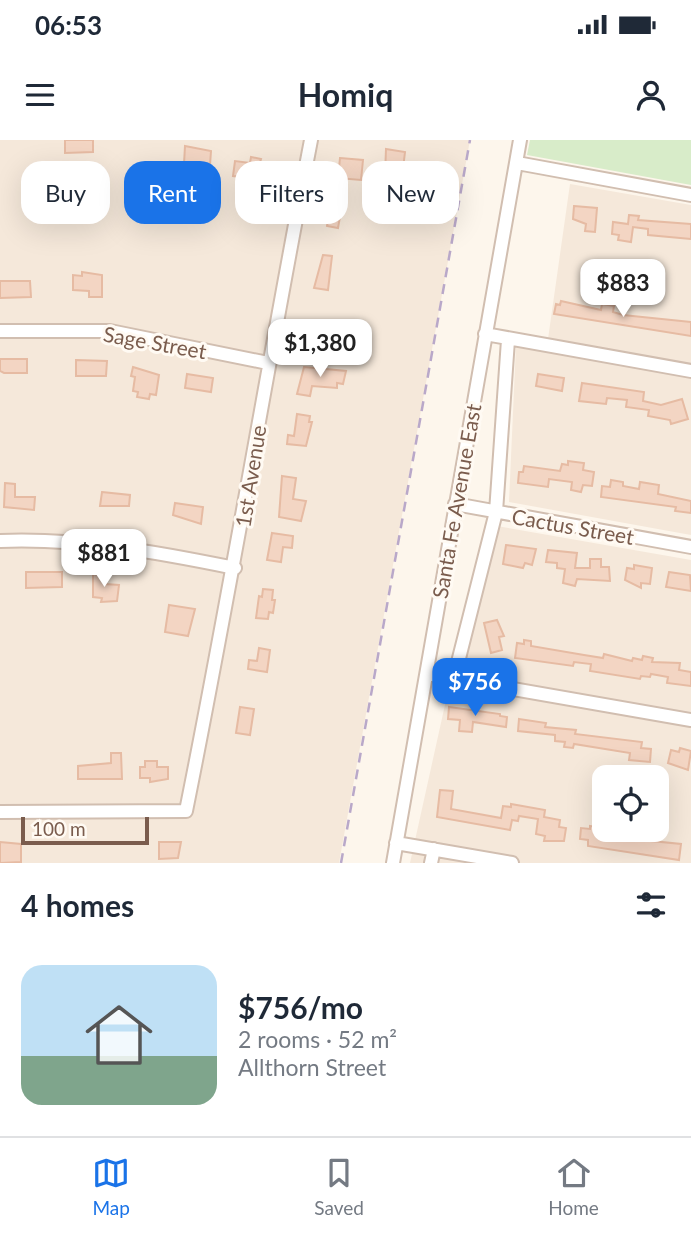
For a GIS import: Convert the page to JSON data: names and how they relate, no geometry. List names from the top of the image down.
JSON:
{
  "streets": {
    "street": [
      "Sage Street",
      "1st Avenue",
      "Santa Fe Avenue East",
      "Cactus Street"
    ]
  },
  "crossings": [
    ["Sage Street", "1st Avenue"],
    ["Santa Fe Avenue East", "Cactus Street"]
  ],
  "scale_bar": "100 m",
  "page": {
    "status": "06:53",
    "header": "Homiq",
    "chip": [
      "Buy",
      "Rent",
      "Filters",
      "New"
    ],
    "price": [
      "$883",
      "$1,380",
      "$881",
      "$756"
    ],
    "scale": "100 m",
    "heading": "4 homes",
    "list": [
      {
        "name": "$756/mo",
        "note": "2 rooms · 52 m² · Allthorn Street"
      }
    ],
    "tabs": ["Map", "Saved", "Home"]
  }
}
